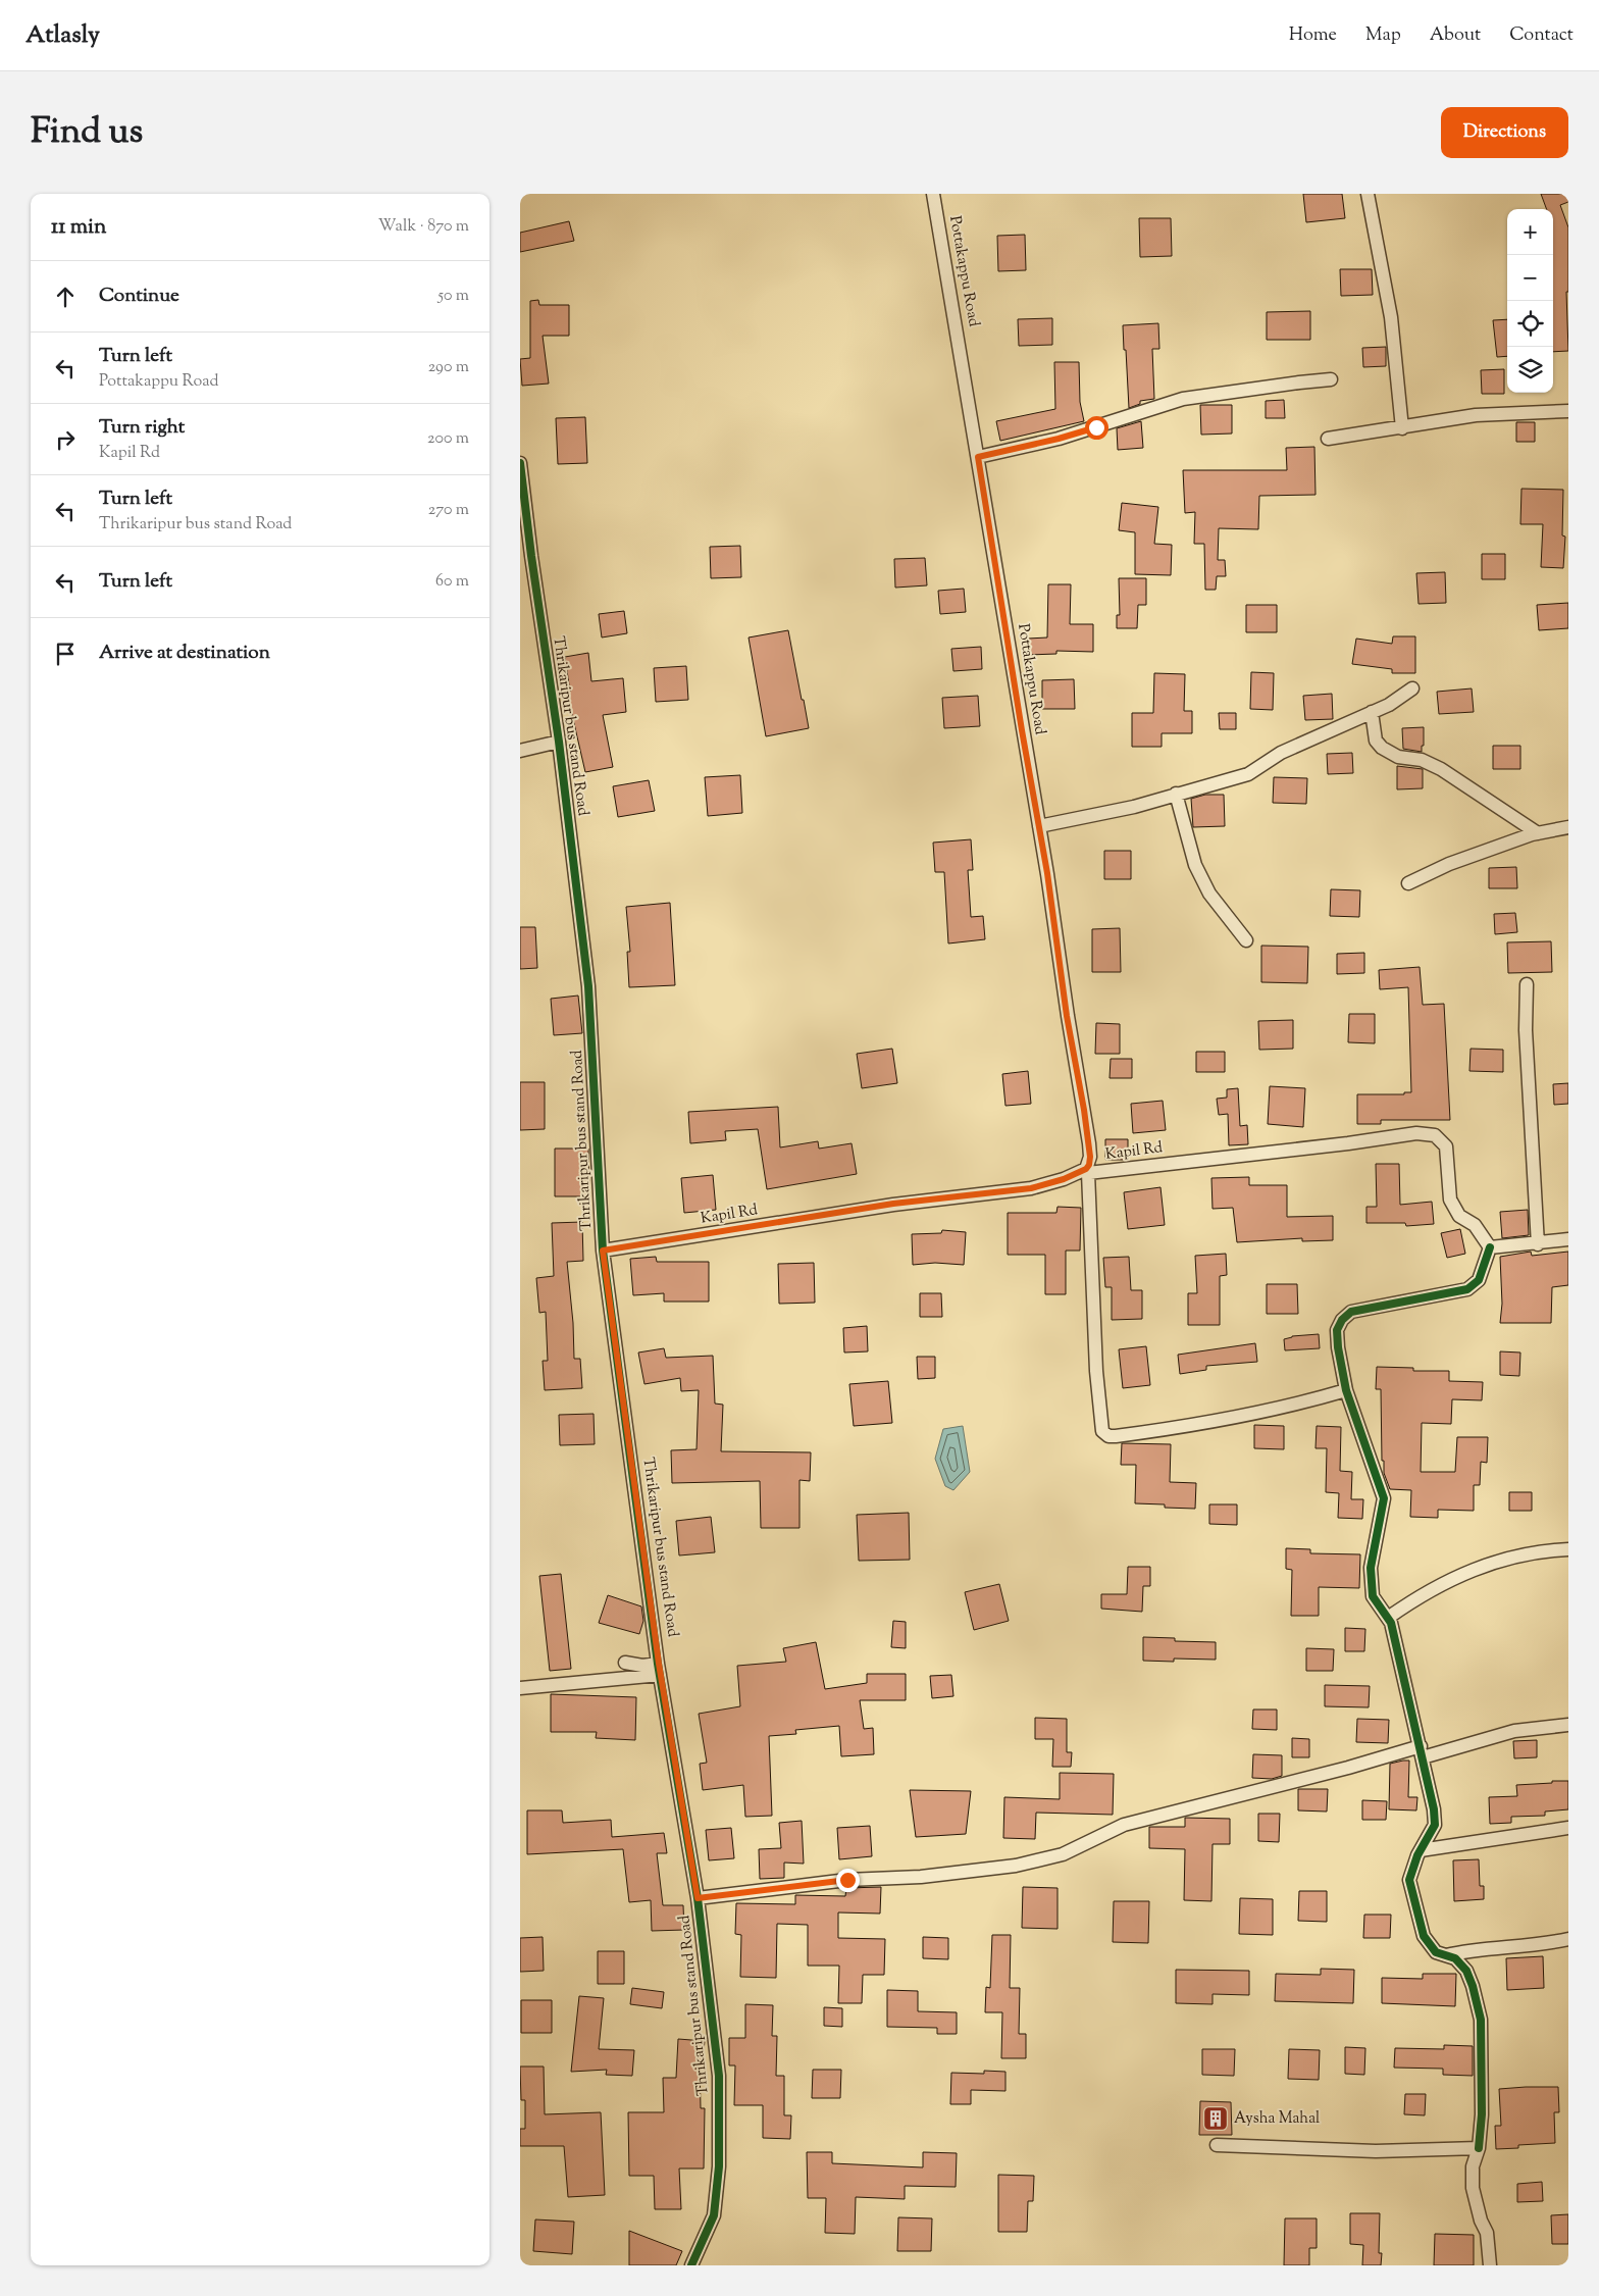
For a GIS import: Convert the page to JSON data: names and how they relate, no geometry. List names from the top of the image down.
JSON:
{
  "streets": {
    "street": ["Pottakappu Road", "Thrikaripur bus stand Road", "Kapil Rd"]
  },
  "crossings": [
    ["Pottakappu Road", "Kapil Rd"],
    ["Thrikaripur bus stand Road", "Kapil Rd"]
  ],
  "places": {
    "building": ["Aysha Mahal"]
  },
  "page": {
    "header": "Atlasly",
    "nav": [
      "Home",
      "Map",
      "About",
      "Contact"
    ],
    "title": "Find us",
    "buttons": "Directions",
    "heading": ["11 min", "Walk · 870 m"],
    "map_buttons": ["+", "−"],
    "list": [
      ["Continue", "50 m"],
      ["Turn left", "Pottakappu Road", "290 m"],
      ["Turn right", "Kapil Rd", "200 m"],
      ["Turn left", "Thrikaripur bus stand Road", "270 m"],
      ["Turn left", "60 m"],
      "Arrive at destination"
    ]
  }
}
